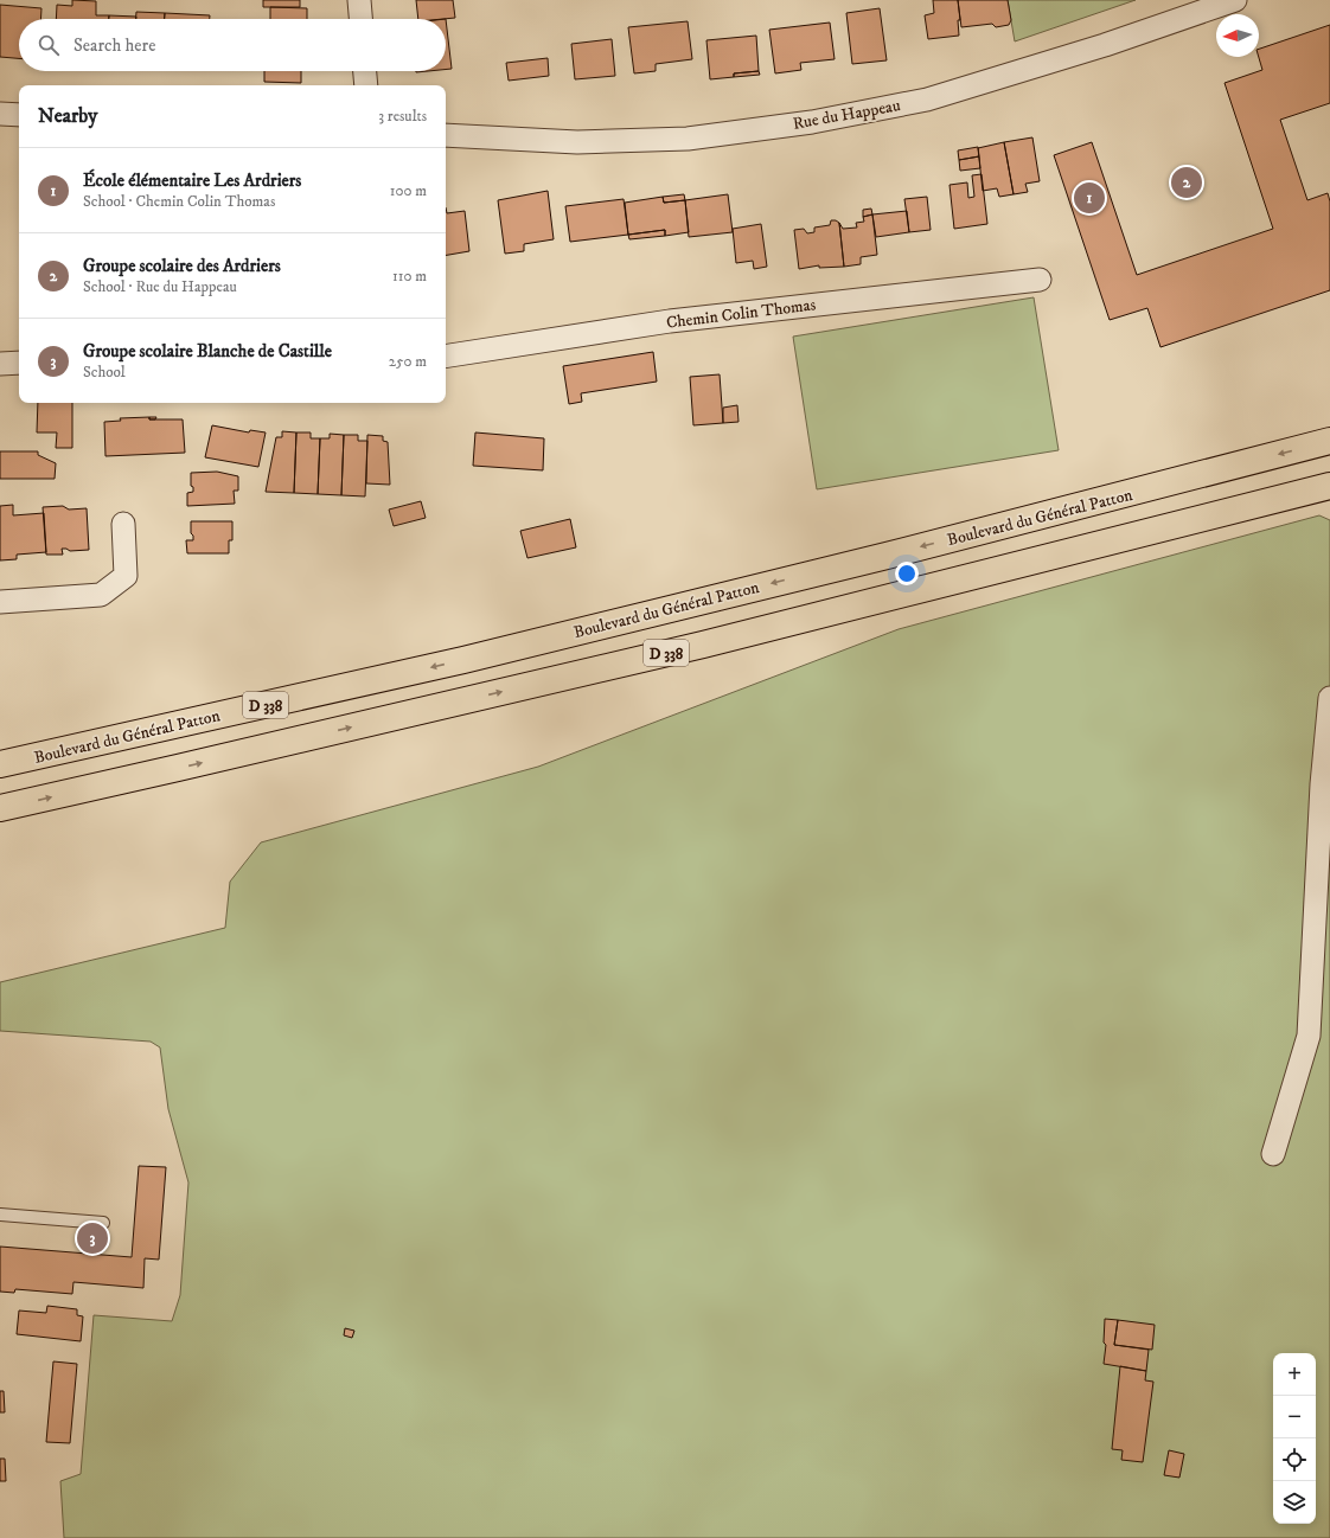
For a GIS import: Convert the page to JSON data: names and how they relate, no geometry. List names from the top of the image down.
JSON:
{
  "streets": {
    "highway": ["Boulevard du Général Patton", "D 338"],
    "street": ["Rue du Happeau", "Chemin Colin Thomas"]
  },
  "north": "left",
  "page": {
    "search": "Search here",
    "heading": ["Nearby", "3 results"],
    "list": [
      {
        "mark": "1",
        "name": "École élémentaire Les Ardriers",
        "note": "School · Chemin Colin Thomas",
        "value": "100 m"
      },
      {
        "mark": "2",
        "name": "Groupe scolaire des Ardriers",
        "note": "School · Rue du Happeau",
        "value": "110 m"
      },
      {
        "mark": "3",
        "name": "Groupe scolaire Blanche de Castille",
        "note": "School",
        "value": "250 m"
      }
    ],
    "pins": ["2", "1", "3"],
    "map_buttons": ["+", "−"]
  }
}
